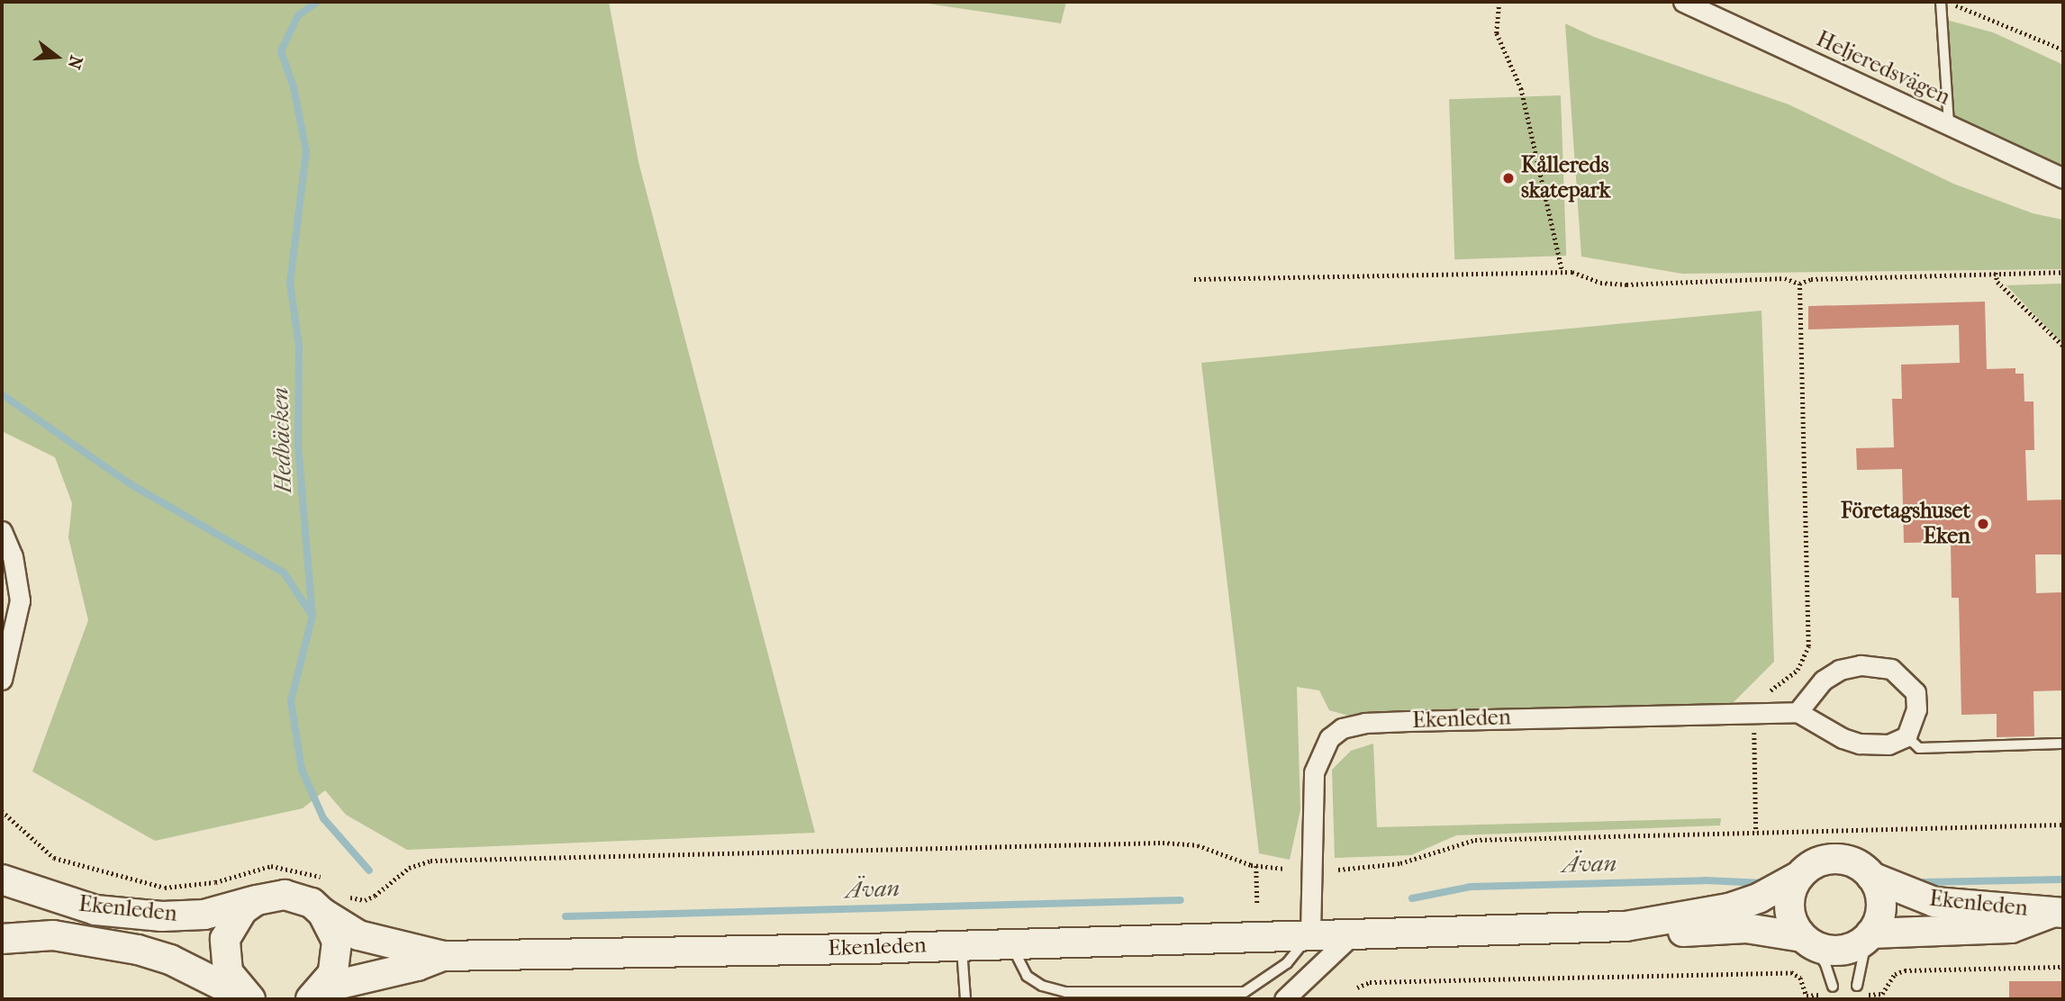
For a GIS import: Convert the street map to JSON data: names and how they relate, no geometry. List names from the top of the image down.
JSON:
{
  "streets": {
    "street": ["Heljeredsvägen", "Ekenleden"]
  },
  "water": ["Hedbäcken", "Ävan"],
  "places": ["Kållereds skatepark", "Företagshuset Eken"],
  "north": "right"
}
